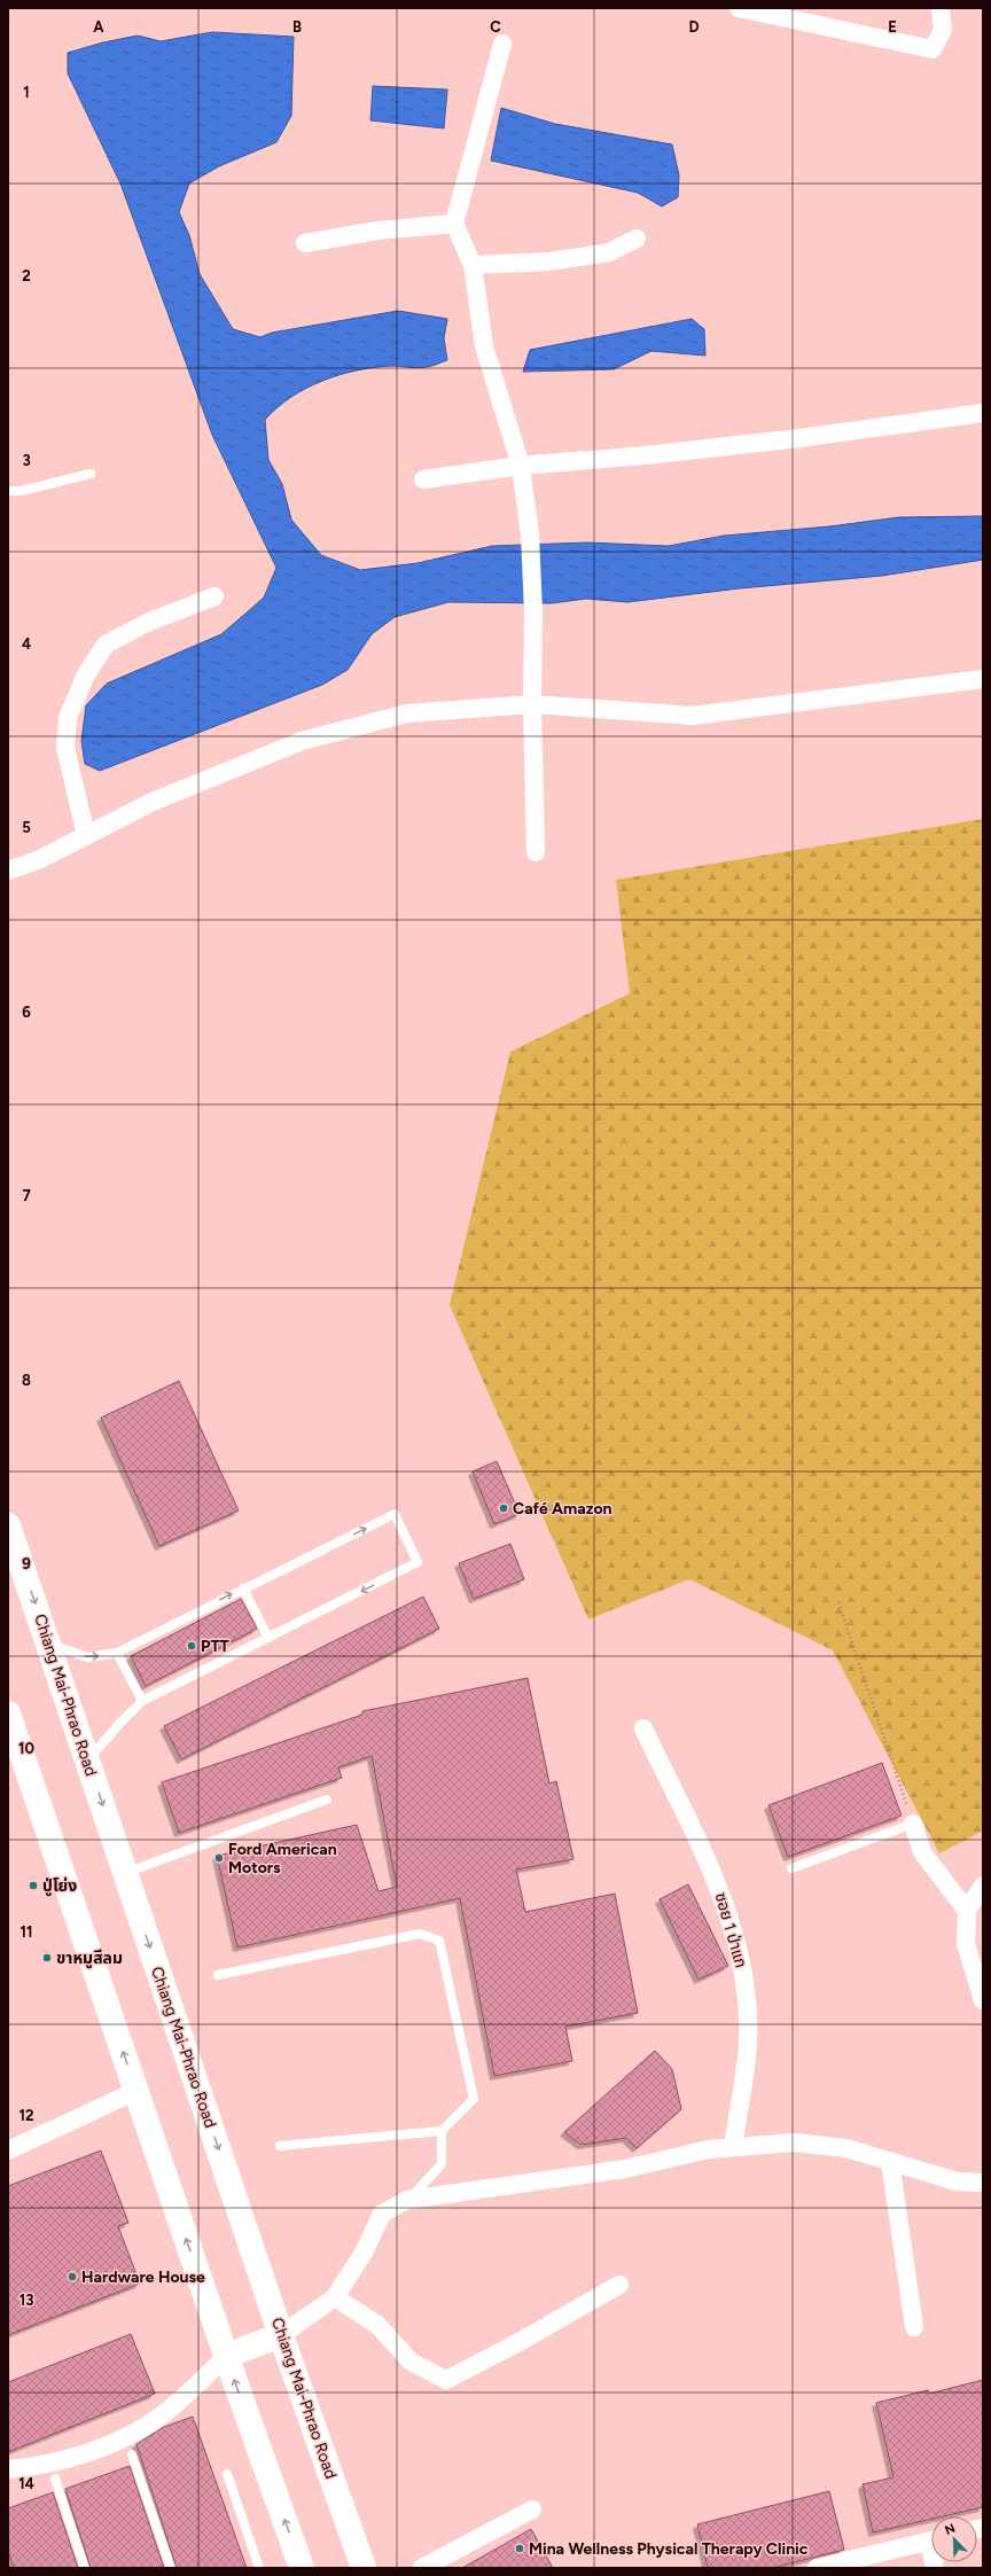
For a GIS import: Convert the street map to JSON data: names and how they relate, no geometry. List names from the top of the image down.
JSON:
{
  "streets": {
    "main road": ["Chiang Mai-Phrao Road"],
    "street": ["ซอย 1 ป่าแก"]
  },
  "places": [
    "Café Amazon",
    "PTT",
    "Ford American Motors",
    "ปู่โย่ง",
    "ขาหมูสีลม",
    "Hardware House",
    "Mina Wellness Physical Therapy Clinic"
  ],
  "north": "top left",
  "grid": {
    "columns": [
      "A",
      "B",
      "C",
      "D",
      "E"
    ],
    "rows": [
      "1",
      "2",
      "3",
      "4",
      "5",
      "6",
      "7",
      "8",
      "9",
      "10",
      "11",
      "12",
      "13",
      "14"
    ]
  }
}
